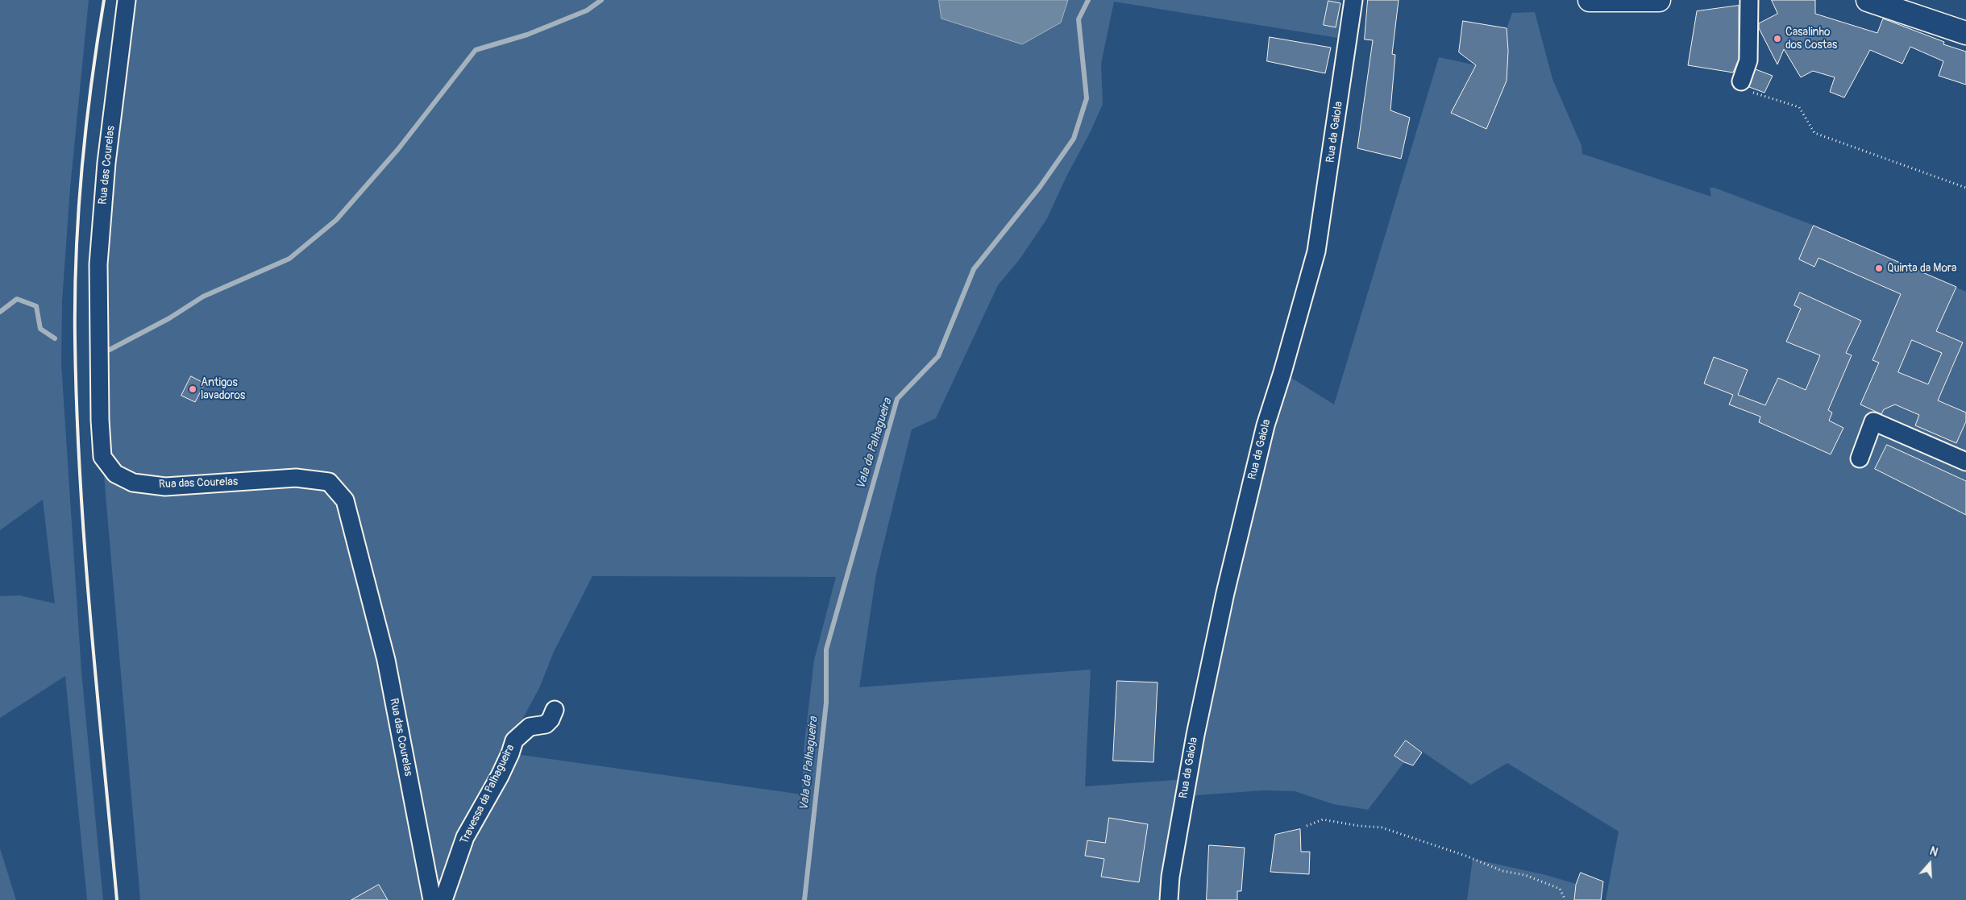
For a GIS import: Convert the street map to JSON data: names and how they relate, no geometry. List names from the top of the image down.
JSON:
{
  "streets": {
    "street": ["Rua da Gaiola", "Rua das Courelas", "Travessa da Palhagueira"]
  },
  "water": ["Vala da Palhagueira"],
  "places": ["Casalinho dos Costas", "Quinta da Mora", "Antigos lavadoros"],
  "north": "top"
}
